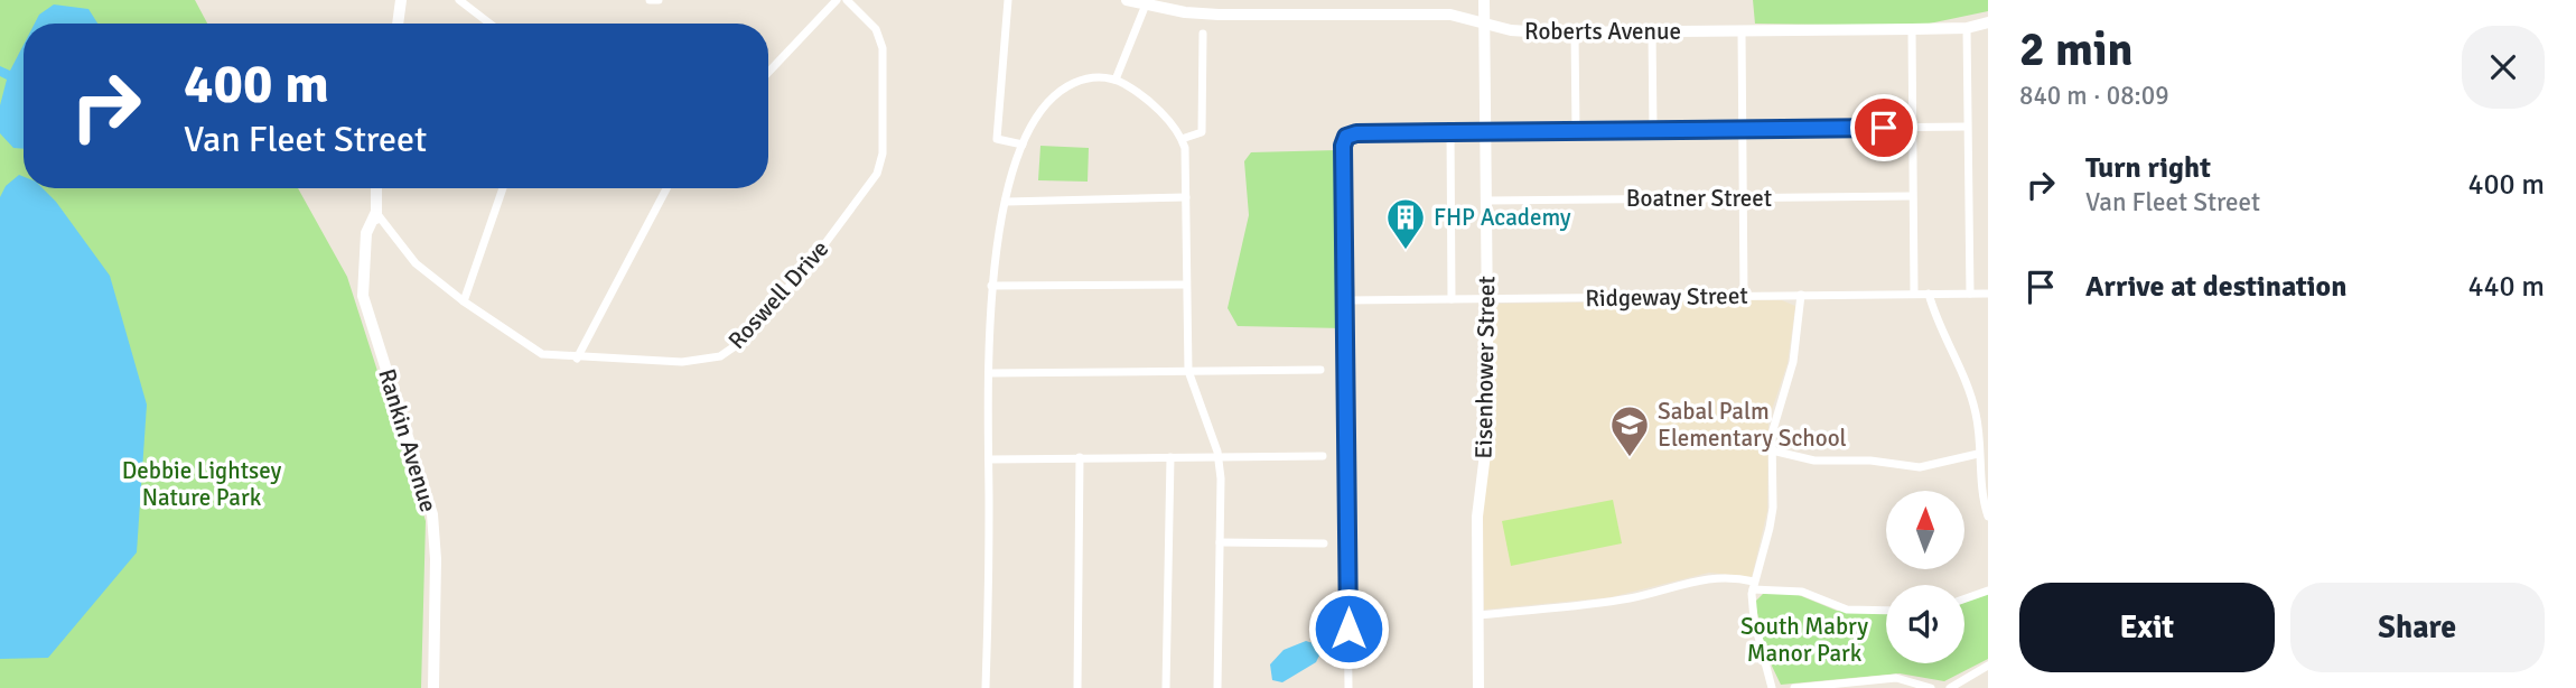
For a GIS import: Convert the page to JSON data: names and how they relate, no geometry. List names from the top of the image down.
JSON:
{
  "streets": {
    "street": [
      "Roberts Avenue",
      "Boatner Street",
      "Roswell Drive",
      "Ridgeway Street",
      "Eisenhower Street",
      "Rankin Avenue"
    ]
  },
  "crossings": [
    ["Roberts Avenue", "Eisenhower Street"],
    ["Boatner Street", "Eisenhower Street"],
    ["Roswell Drive", "Rankin Avenue"],
    ["Ridgeway Street", "Eisenhower Street"]
  ],
  "parks": ["Debbie Lightsey Nature Park", "South Mabry Manor Park"],
  "places": {
    "building": ["FHP Academy"],
    "school or university": ["Sabal Palm Elementary School"]
  },
  "north": "top",
  "page": {
    "heading": ["2 min", "840 m · 08:09"],
    "turn": ["400 m", "Van Fleet Street"],
    "list": [
      {
        "name": "Turn right",
        "note": "Van Fleet Street",
        "value": "400 m"
      },
      {
        "name": "Arrive at destination",
        "value": "440 m"
      }
    ],
    "buttons": ["Exit", "Share"]
  }
}
